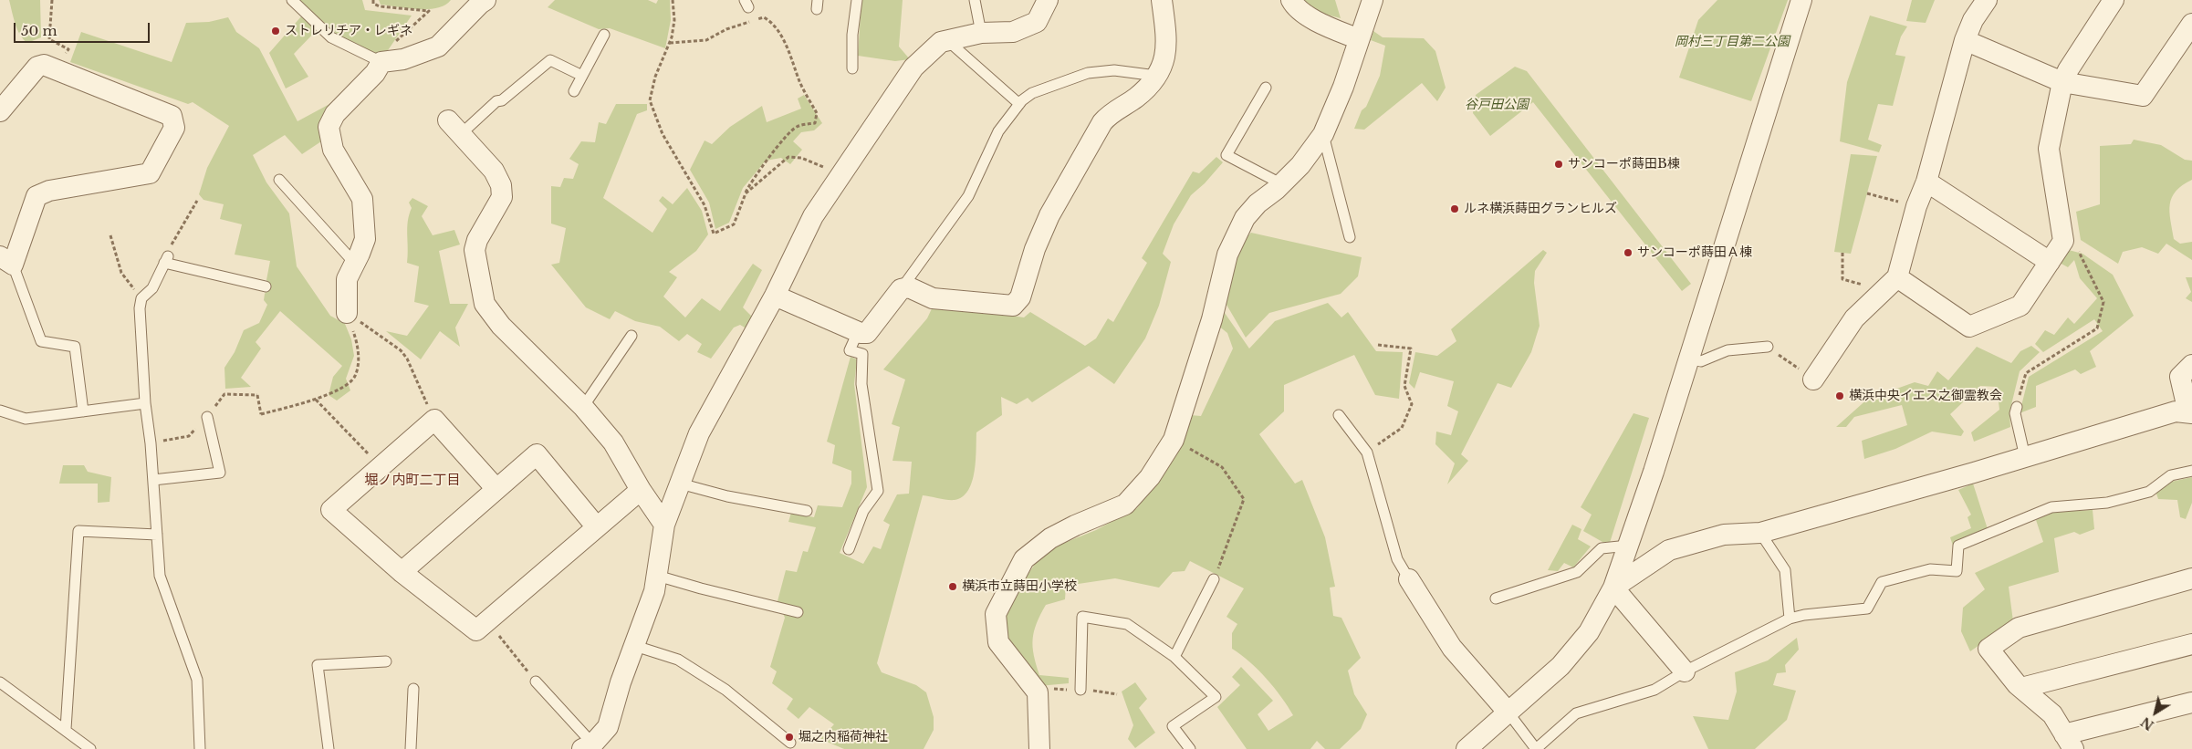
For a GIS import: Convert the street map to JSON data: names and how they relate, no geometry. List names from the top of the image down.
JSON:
{
  "districts": ["堀ノ内町二丁目"],
  "parks": ["岡村三丁目第二公園", "谷戸田公園"],
  "places": [
    "ストレリチア・レギネ",
    "サンコーポ蒔田B棟",
    "ルネ横浜蒔田グランヒルズ",
    "サンコーポ蒔田Ａ棟",
    "横浜中央イエス之御霊教会",
    "横浜市立蒔田小学校",
    "堀之内稲荷神社"
  ],
  "scale_bar": "50 m",
  "north": "bottom left"
}
